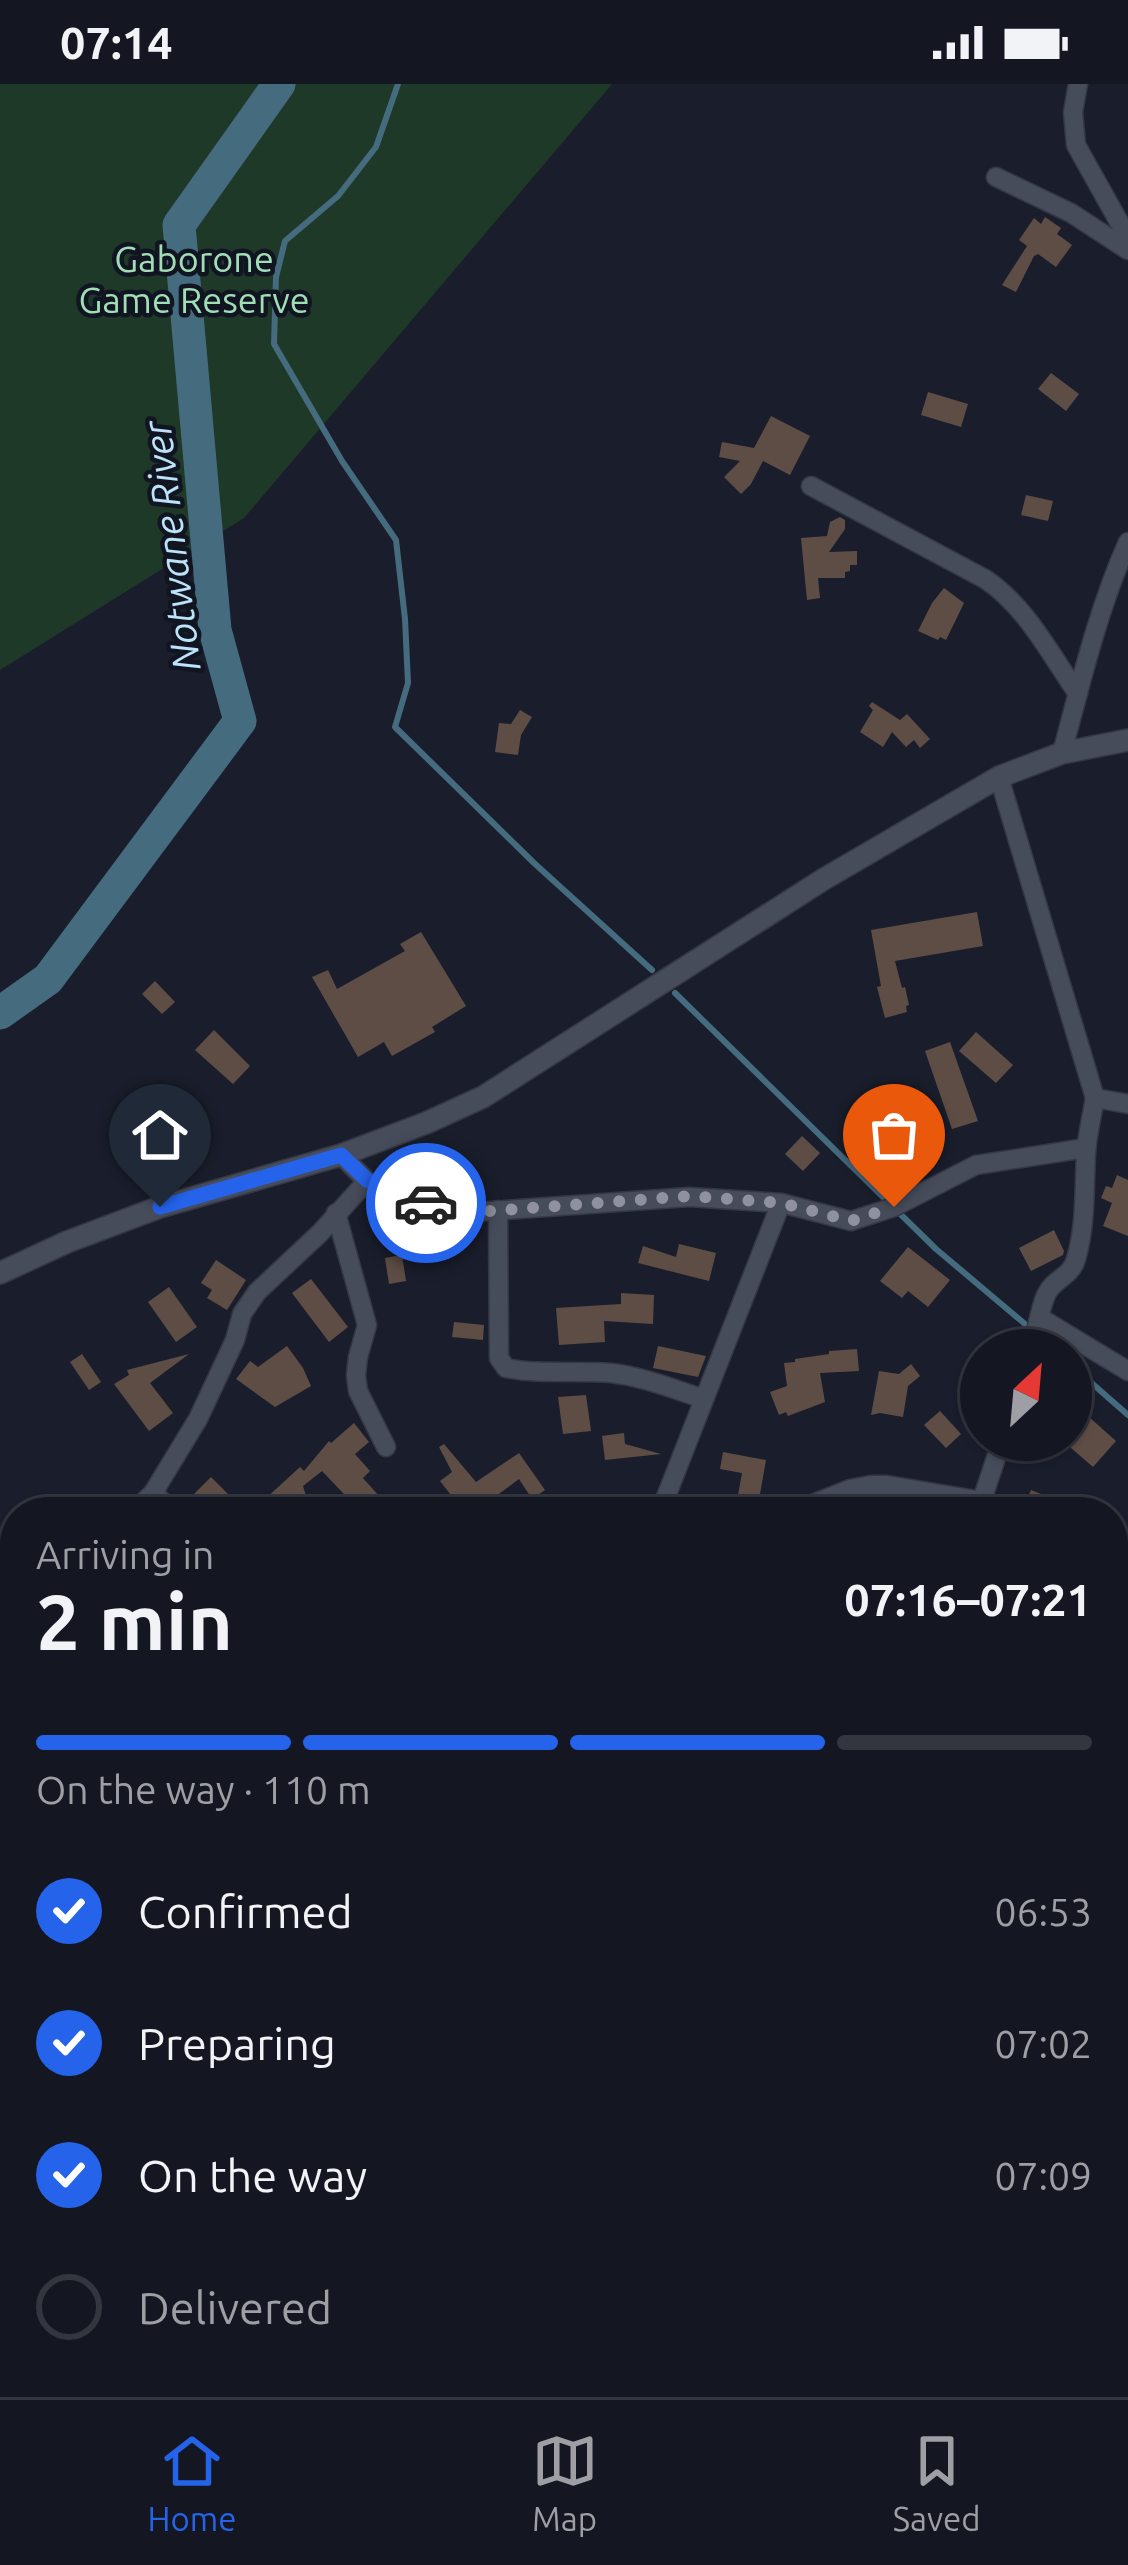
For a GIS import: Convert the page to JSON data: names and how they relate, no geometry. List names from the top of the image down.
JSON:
{
  "water": ["Notwane River"],
  "parks": ["Gaborone Game Reserve"],
  "north": "top right",
  "page": {
    "status": "07:14",
    "heading": ["2 min", "Arriving in", "07:16–07:21"],
    "bar": "On the way · 110 m",
    "list": [
      ["Confirmed", "06:53"],
      ["Preparing", "07:02"],
      ["On the way", "07:09"],
      "Delivered"
    ],
    "tabs": ["Home", "Map", "Saved"]
  }
}
